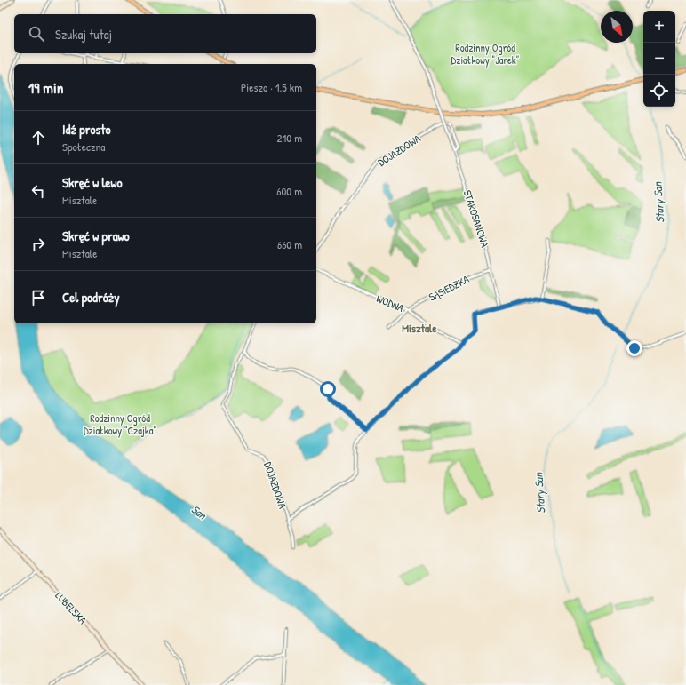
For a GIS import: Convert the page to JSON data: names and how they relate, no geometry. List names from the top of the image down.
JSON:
{
  "streets": {
    "main road": ["LUBELSKA"],
    "street": [
      "DOJAZDOWA",
      "STAROSANOWA",
      "SĄSIEDZKA",
      "WODNA"
    ]
  },
  "crossings": [
    ["DOJAZDOWA", "STAROSANOWA"],
    ["STAROSANOWA", "SĄSIEDZKA"],
    ["SĄSIEDZKA", "WODNA"]
  ],
  "districts": ["Misztale"],
  "water": ["Stary San", "San"],
  "parks": ["Rodzinny Ogród Działkowy \"Jarek\"", "Rodzinny Ogród Działkowy \"Czajka\""],
  "north": "bottom right",
  "page": {
    "map_buttons": ["+", "−"],
    "search": "Szukaj tutaj",
    "heading": ["19 min", "Pieszo · 1.5 km"],
    "list": [
      ["Idź prosto", "Społeczna", "210 m"],
      ["Skręć w lewo", "Misztale", "600 m"],
      ["Skręć w prawo", "Misztale", "660 m"],
      "Cel podróży"
    ]
  }
}
